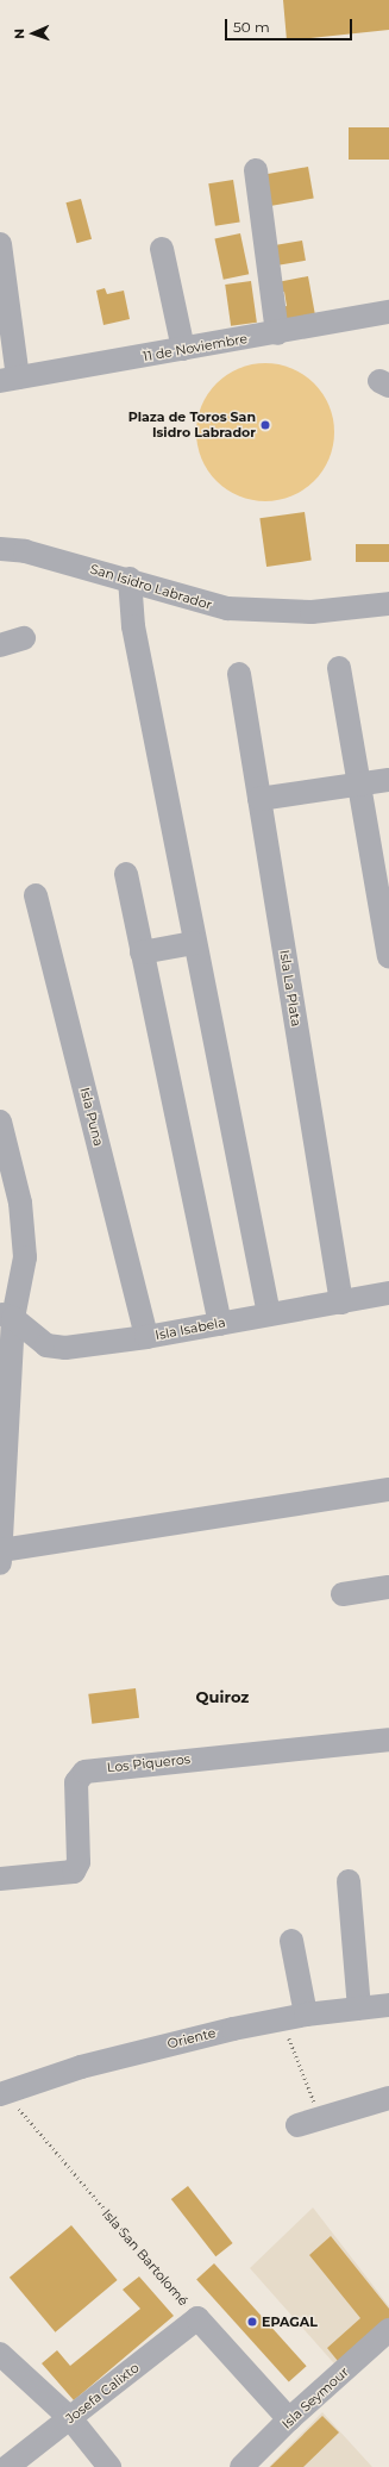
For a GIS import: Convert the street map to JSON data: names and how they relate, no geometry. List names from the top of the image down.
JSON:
{
  "streets": {
    "street": [
      "11 de Noviembre",
      "San Isidro Labrador",
      "Isla La Plata",
      "Isla Puna",
      "Isla Isabela",
      "Los Piqueros",
      "Oriente",
      "Isla San Bartolomé",
      "Josefa Calixto",
      "Isla Seymour"
    ]
  },
  "crossings": [
    ["Isla La Plata", "Isla Isabela"],
    ["Isla Puna", "Isla Isabela"],
    ["Oriente", "Isla San Bartolomé"],
    ["Isla San Bartolomé", "Josefa Calixto"],
    ["Isla San Bartolomé", "Isla Seymour"]
  ],
  "districts": ["Quiroz"],
  "places": ["Plaza de Toros San Isidro Labrador", "EPAGAL"],
  "scale_bar": "50 m",
  "north": "left"
}
